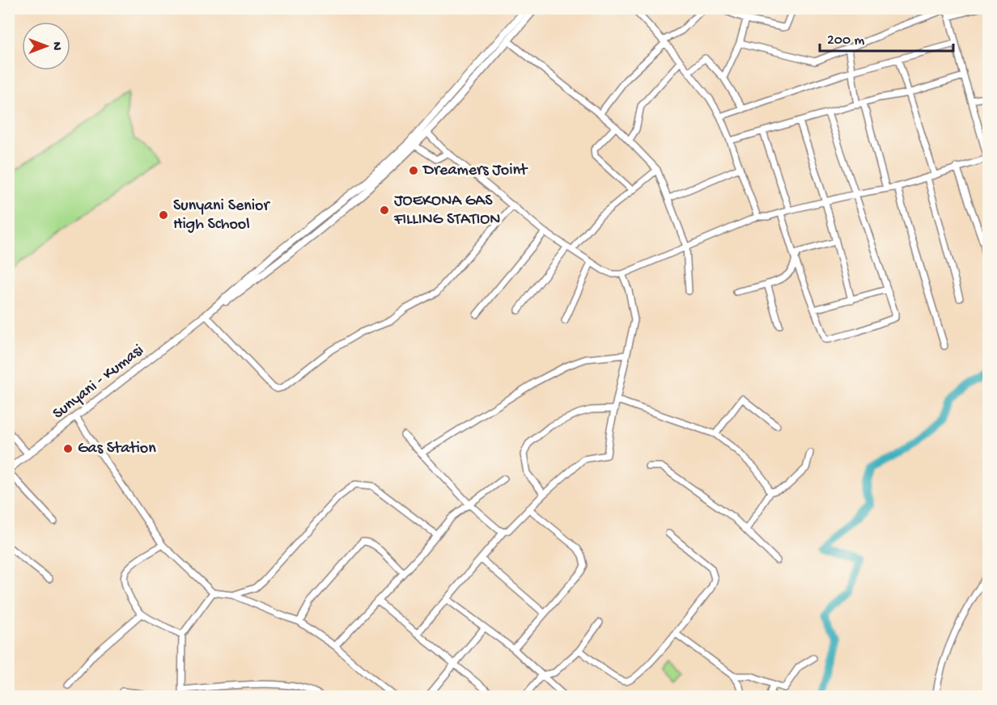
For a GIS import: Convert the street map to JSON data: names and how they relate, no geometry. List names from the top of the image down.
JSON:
{
  "streets": {
    "main road": ["Sunyani - Kumasi"]
  },
  "places": [
    "Dreamers Joint",
    "JOEKONA GAS FILLING STATION",
    "Sunyani Senior High School",
    "Gas Station"
  ],
  "scale_bar": "200 m",
  "north": "right"
}
